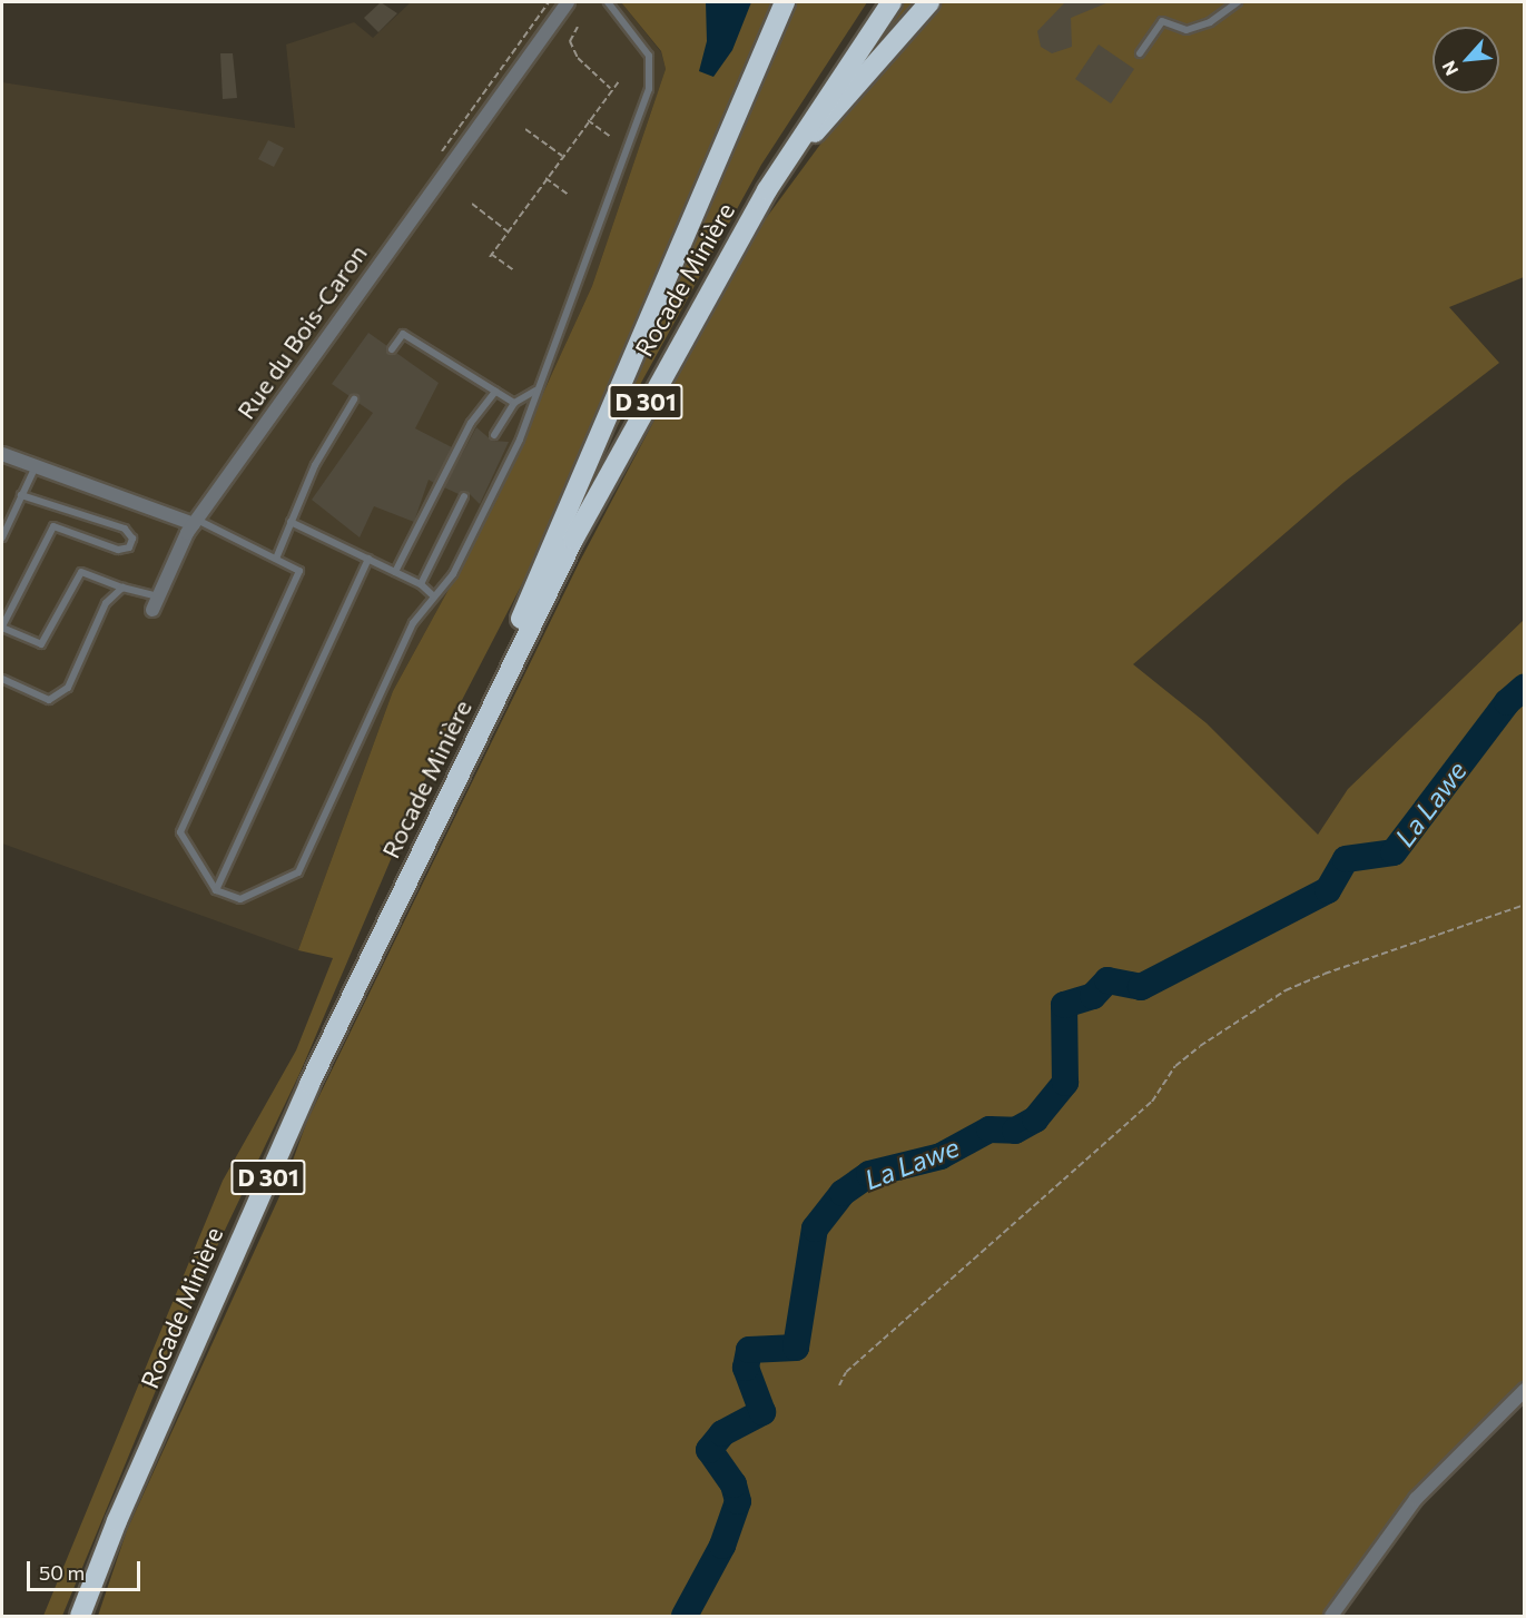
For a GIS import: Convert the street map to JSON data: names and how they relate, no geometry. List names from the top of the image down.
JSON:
{
  "streets": {
    "highway": ["Rocade Minière", "D 301"],
    "street": ["Rue du Bois-Caron"]
  },
  "water": ["La Lawe"],
  "scale_bar": "50 m",
  "north": "bottom left"
}
